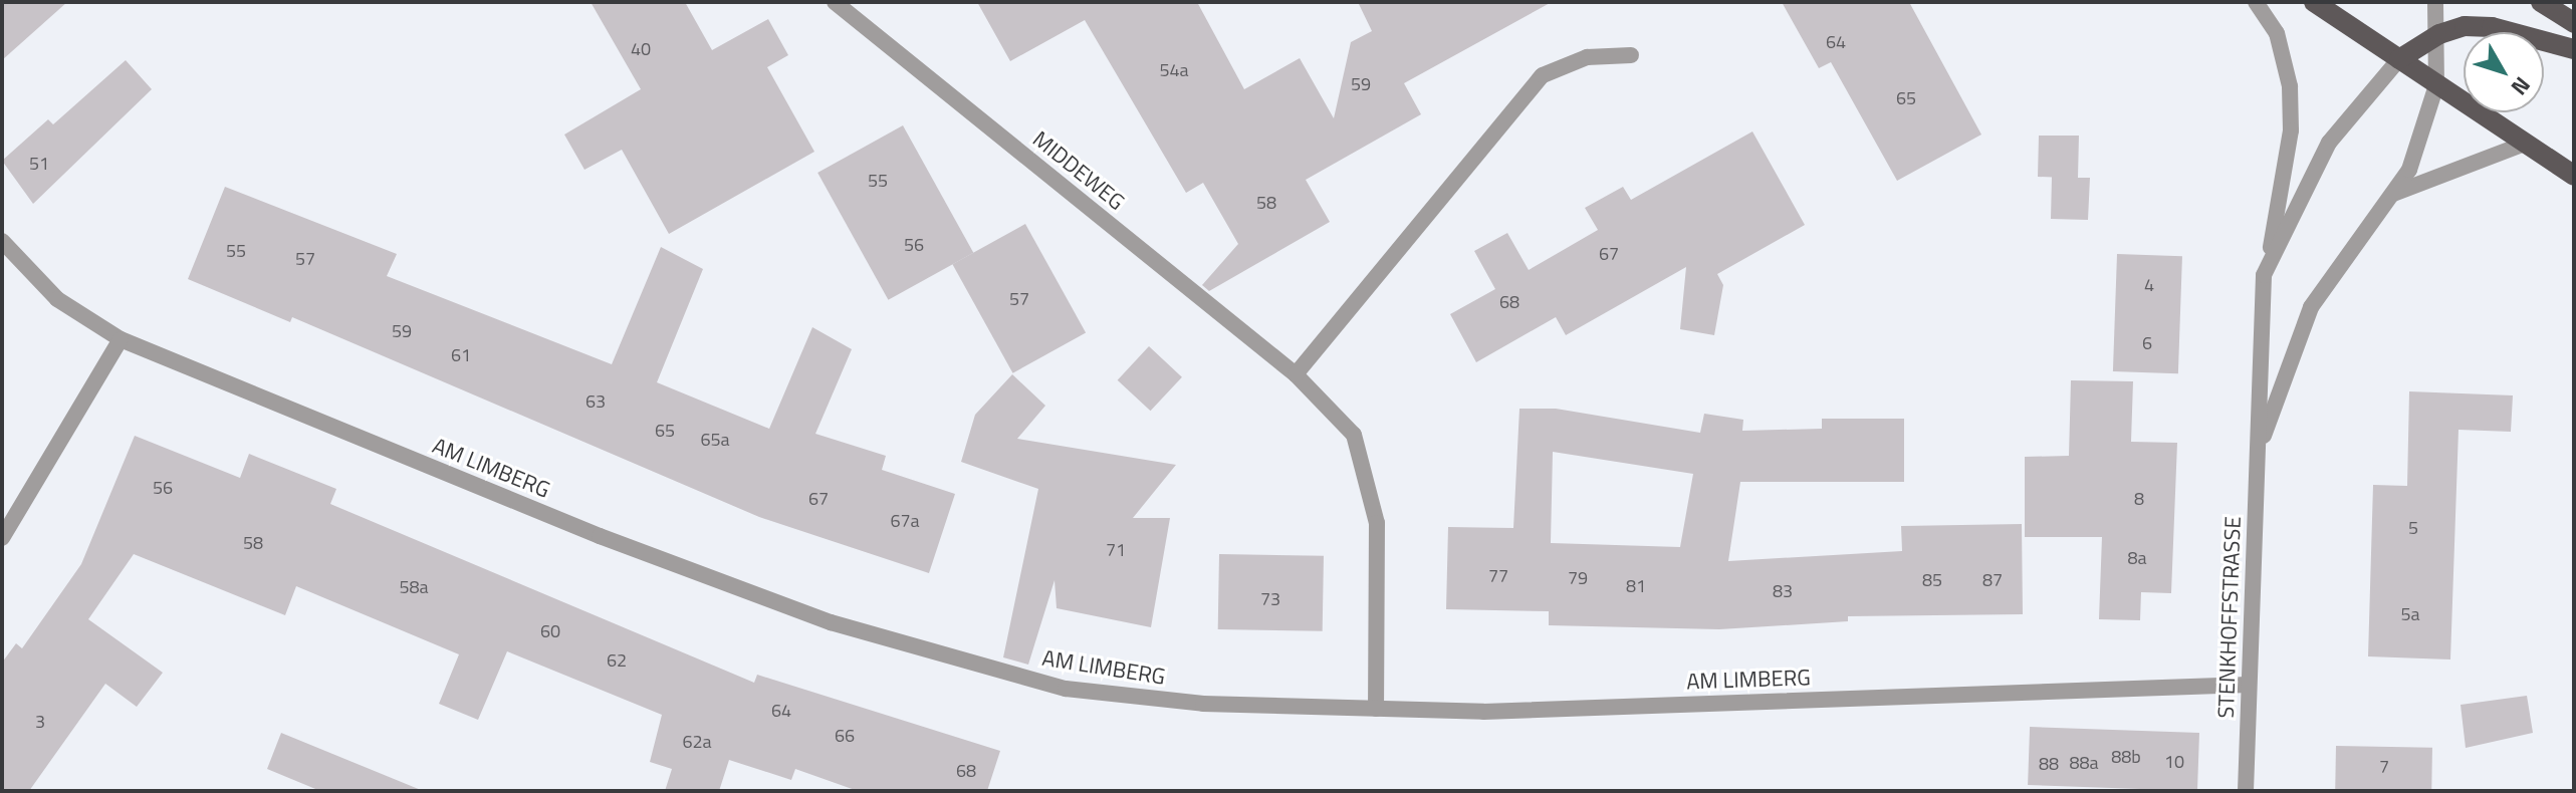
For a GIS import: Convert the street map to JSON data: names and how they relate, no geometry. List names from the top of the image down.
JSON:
{
  "streets": {
    "street": ["MIDDEWEG", "AM LIMBERG", "STENKHOFFSTRASSE"]
  },
  "crossings": [
    ["MIDDEWEG", "AM LIMBERG"],
    ["AM LIMBERG", "STENKHOFFSTRASSE"]
  ],
  "house_numbers": [
    "64",
    "40",
    "54a",
    "59",
    "65",
    "51",
    "55",
    "58",
    "56",
    "55",
    "67",
    "57",
    "4",
    "57",
    "68",
    "59",
    "6",
    "61",
    "63",
    "65",
    "65a",
    "56",
    "67",
    "8",
    "67a",
    "5",
    "58",
    "71",
    "8a",
    "77",
    "79",
    "85",
    "87",
    "81",
    "58a",
    "83",
    "73",
    "5a",
    "60",
    "62",
    "64",
    "3",
    "66",
    "62a",
    "88b",
    "10",
    "88a",
    "88",
    "7",
    "68"
  ],
  "north": "bottom right"
}
